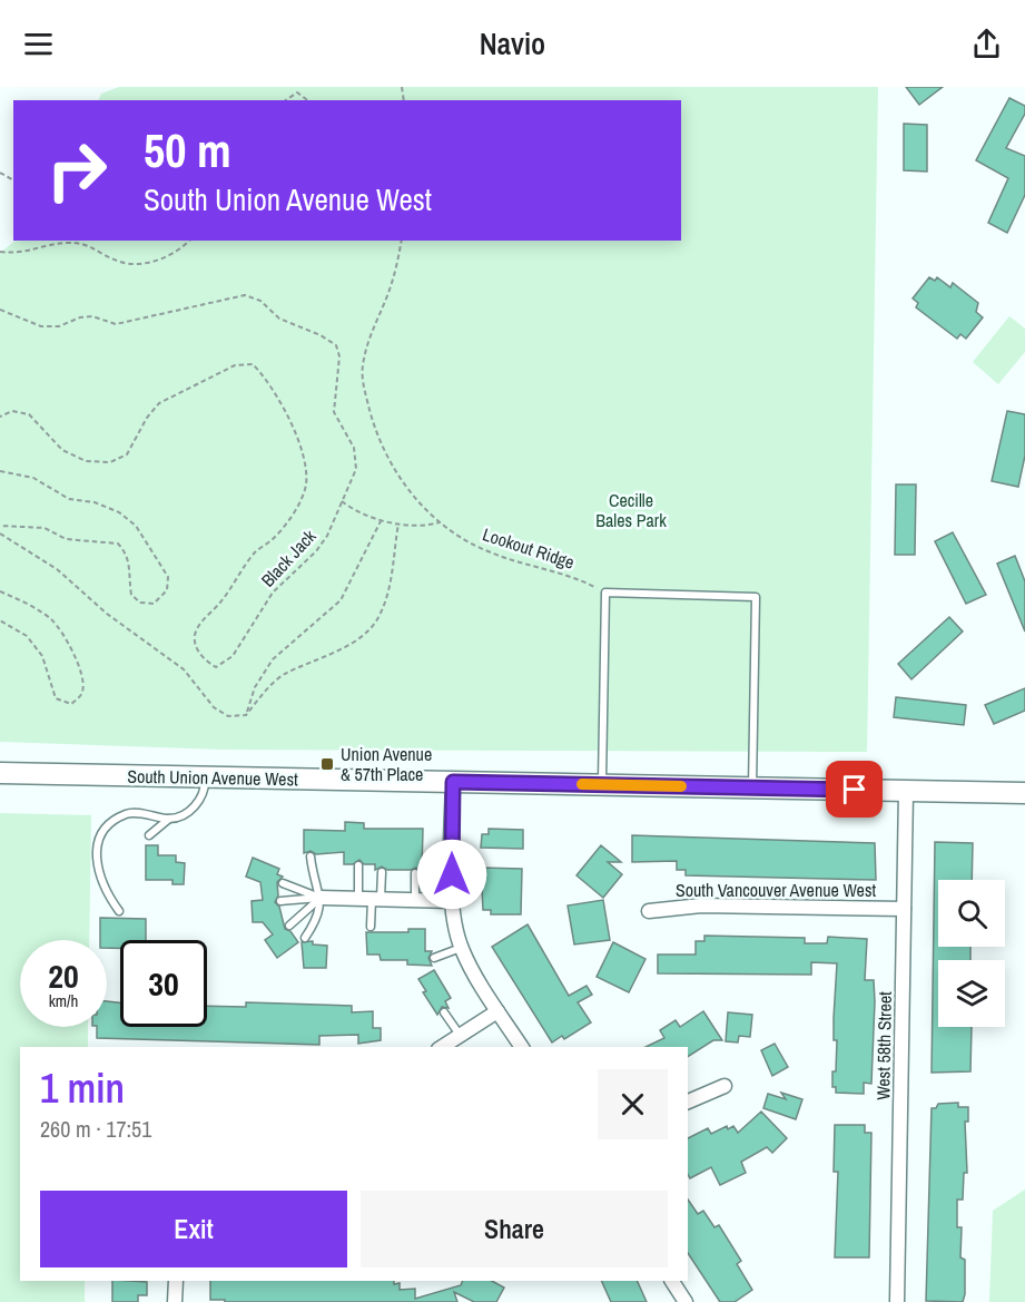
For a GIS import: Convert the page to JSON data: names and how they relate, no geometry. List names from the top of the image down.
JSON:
{
  "streets": {
    "street": ["South Union Avenue West", "South Vancouver Avenue West", "West 58th Street"],
    "path": ["Lookout Ridge", "Black Jack"]
  },
  "crossings": [
    ["South Union Avenue West", "West 58th Street"],
    ["South Vancouver Avenue West", "West 58th Street"]
  ],
  "parks": ["Cecille Bales Park"],
  "places": {
    "transit": ["Union Avenue & 57th Place"]
  },
  "page": {
    "header": "Navio",
    "turn": ["50 m", "South Union Avenue West"],
    "speed": "20 km/h",
    "limit": "30",
    "heading": ["1 min", "260 m · 17:51"],
    "buttons": ["Exit", "Share"]
  }
}
